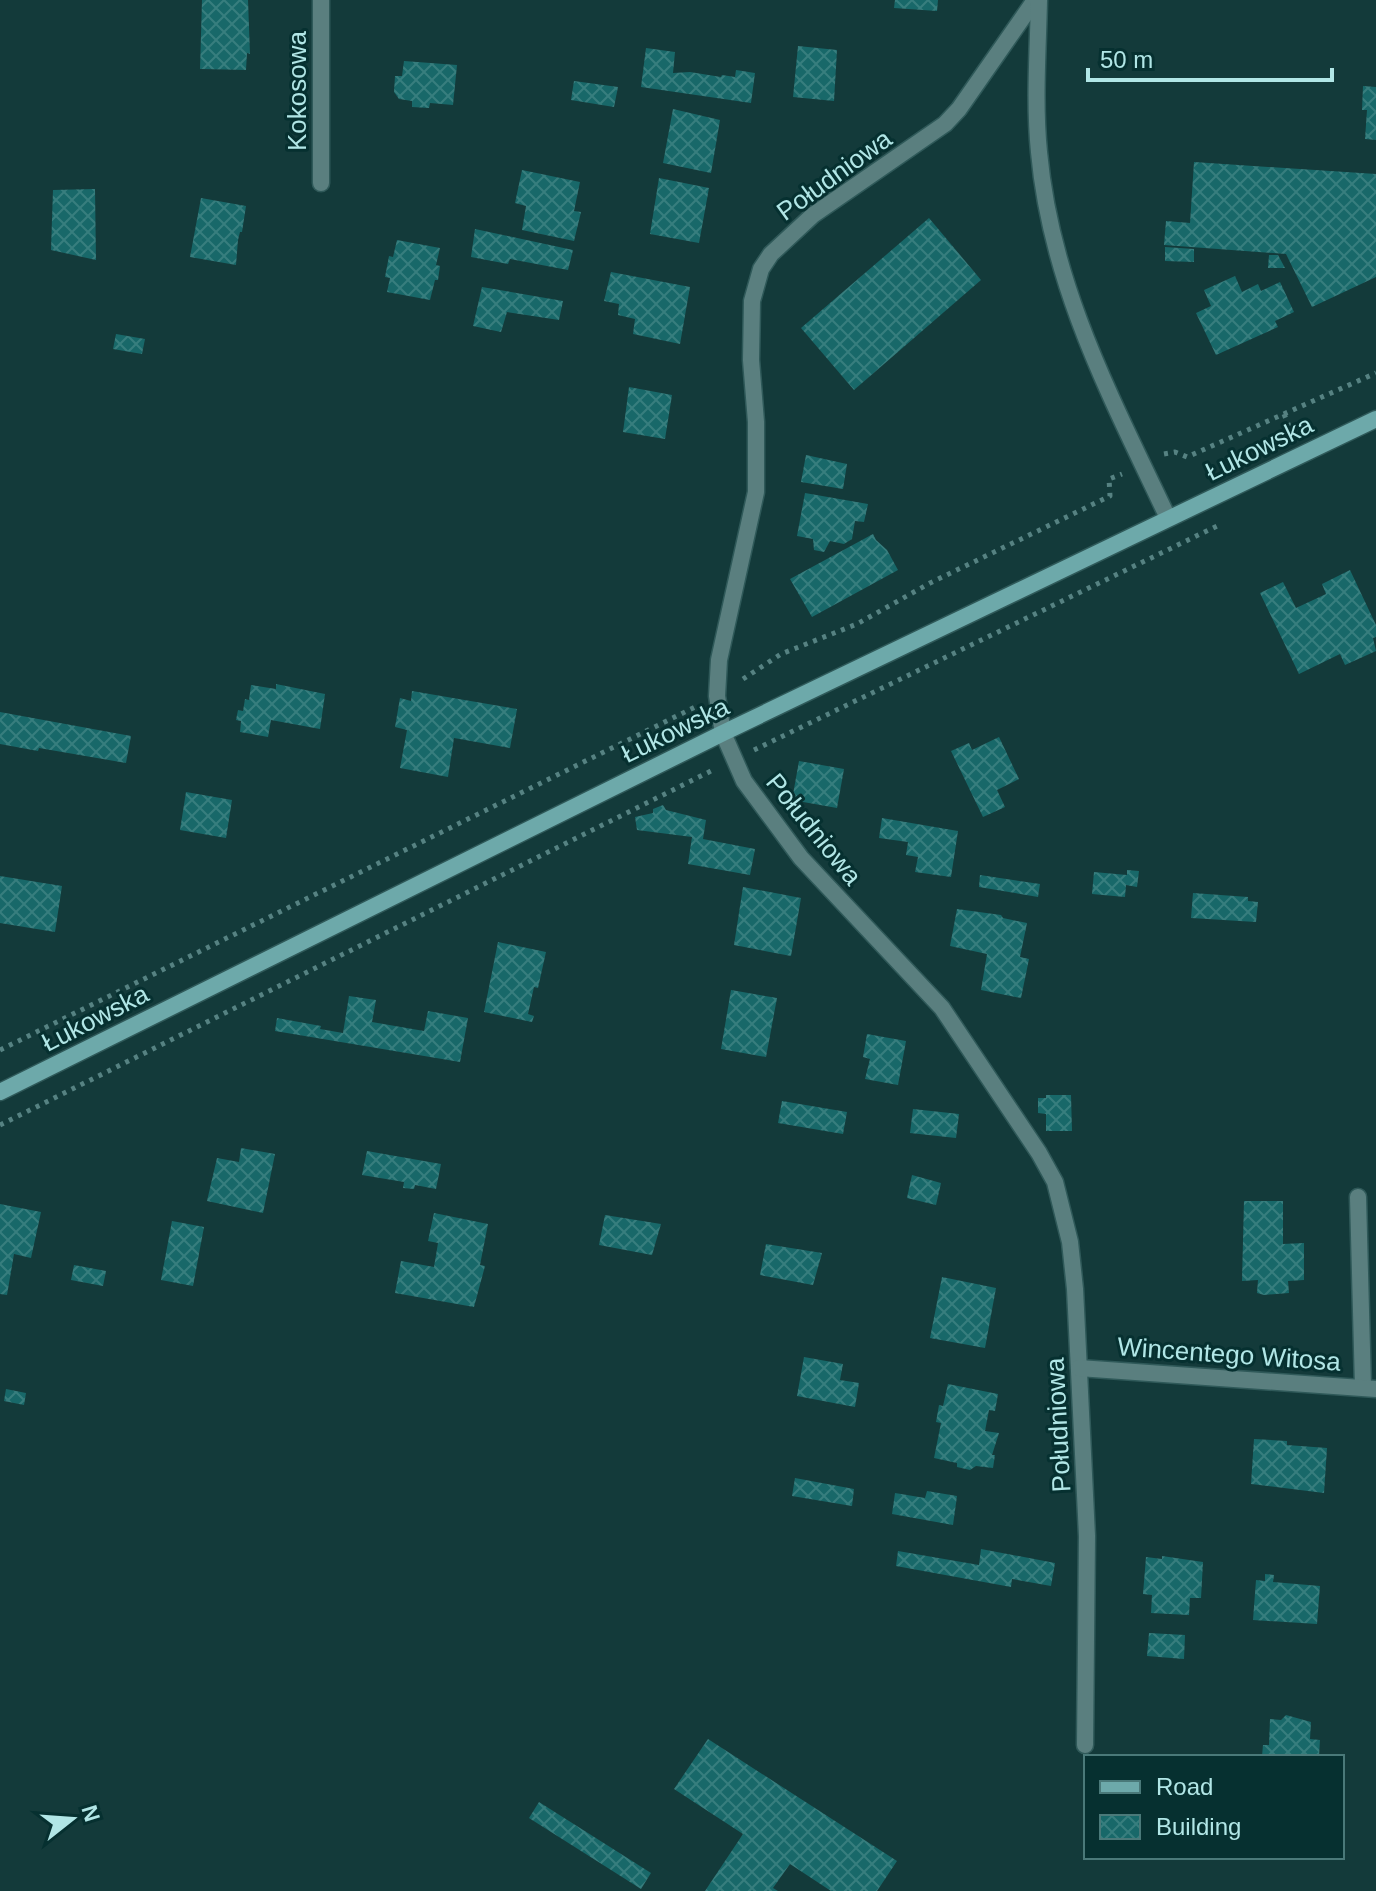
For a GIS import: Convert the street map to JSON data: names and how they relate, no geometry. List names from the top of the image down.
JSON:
{
  "streets": {
    "main road": ["Łukowska"],
    "street": ["Kokosowa", "Południowa", "Wincentego Witosa"]
  },
  "crossings": [
    ["Południowa", "Łukowska"],
    ["Południowa", "Wincentego Witosa"]
  ],
  "legend": ["Road", "Building"],
  "scale_bar": "50 m",
  "north": "right"
}
